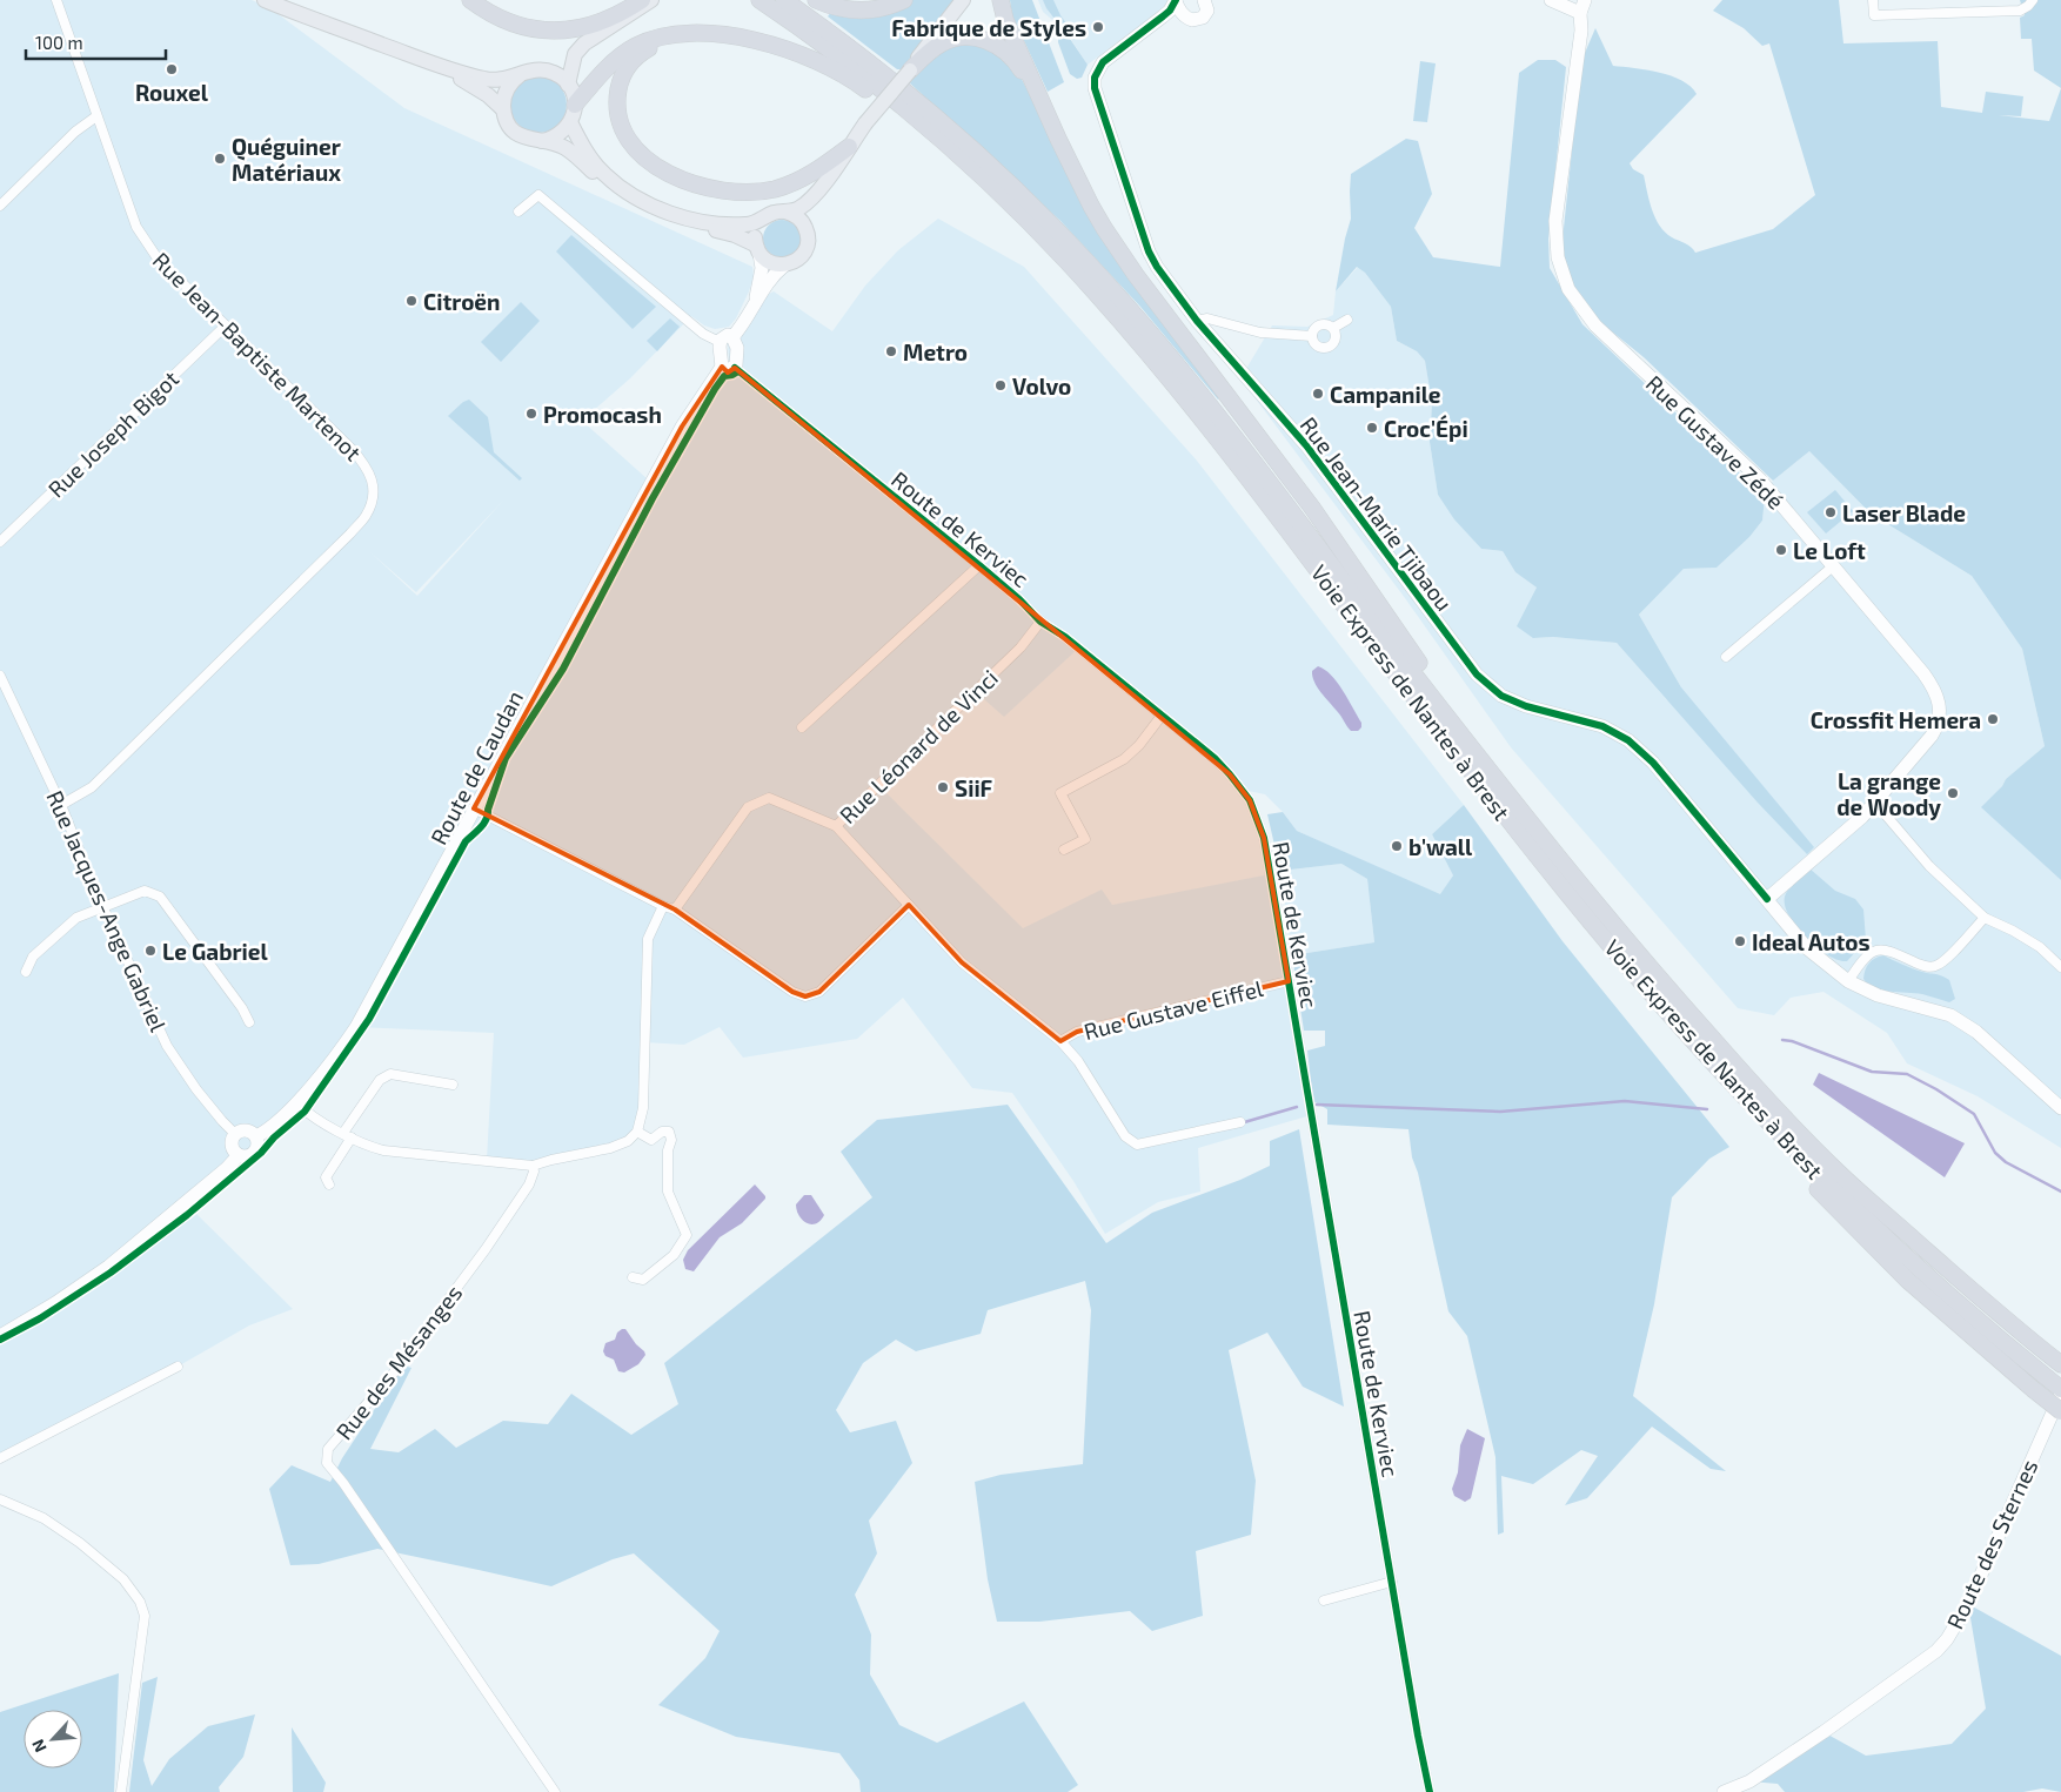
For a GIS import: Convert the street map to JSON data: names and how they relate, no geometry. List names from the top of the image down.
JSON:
{
  "streets": {
    "highway": ["Voie Express de Nantes à Brest"],
    "street": [
      "Rue Jean-Baptiste Martenot",
      "Rue Joseph Bigot",
      "Rue Gustave Zédé",
      "Rue Jean-Marie Tjibaou",
      "Route de Kerviec",
      "Rue Léonard de Vinci",
      "Route de Caudan",
      "Rue Jacques-Ange Gabriel",
      "Rue Gustave Eiffel",
      "Rue des Mésanges",
      "Route des Sternes"
    ]
  },
  "crossings": [
    ["Rue Jean-Baptiste Martenot", "Rue Joseph Bigot"],
    ["Rue Jean-Baptiste Martenot", "Rue Jacques-Ange Gabriel"],
    ["Rue Gustave Zédé", "Rue Jean-Marie Tjibaou"],
    ["Route de Kerviec", "Rue Léonard de Vinci"],
    ["Route de Kerviec", "Route de Caudan"],
    ["Route de Kerviec", "Rue Gustave Eiffel"],
    ["Voie Express de Nantes à Brest", "Route des Sternes"],
    ["Route de Caudan", "Rue Jacques-Ange Gabriel"]
  ],
  "places": [
    "Fabrique de Styles",
    "Rouxel",
    "Quéguiner Matériaux",
    "Citroën",
    "Metro",
    "Volvo",
    "Campanile",
    "Promocash",
    "Croc'Épi",
    "Laser Blade",
    "Le Loft",
    "Crossfit Hemera",
    "SiiF",
    "La grange de Woody",
    "b'wall",
    "Ideal Autos",
    "Le Gabriel"
  ],
  "scale_bar": "100 m",
  "north": "bottom left"
}
